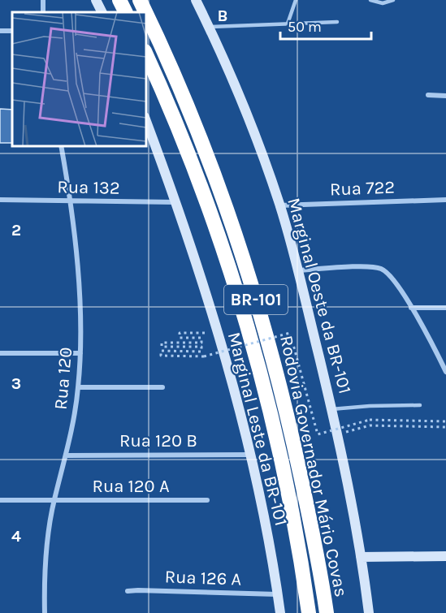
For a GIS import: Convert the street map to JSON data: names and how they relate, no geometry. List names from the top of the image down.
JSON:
{
  "streets": {
    "highway": ["BR-101", "Rodovia Governador Mário Covas"],
    "main road": ["Marginal Oeste da BR-101", "Marginal Leste da BR-101"],
    "street": [
      "Rua 132",
      "Rua 722",
      "Rua 120",
      "Rua 120 B",
      "Rua 120 A",
      "Rua 126 A"
    ]
  },
  "crossings": [
    ["Rua 132", "Rua 120"],
    ["Rua 132", "Marginal Leste da BR-101"],
    ["Rua 722", "Marginal Oeste da BR-101"],
    ["Rua 120", "Rua 120 B"],
    ["Rua 120", "Rua 120 A"],
    ["Marginal Leste da BR-101", "Rua 120 B"],
    ["Marginal Leste da BR-101", "Rua 126 A"]
  ],
  "scale_bar": "50 m",
  "grid": {
    "columns": ["B"],
    "rows": ["2", "3", "4"]
  }
}
